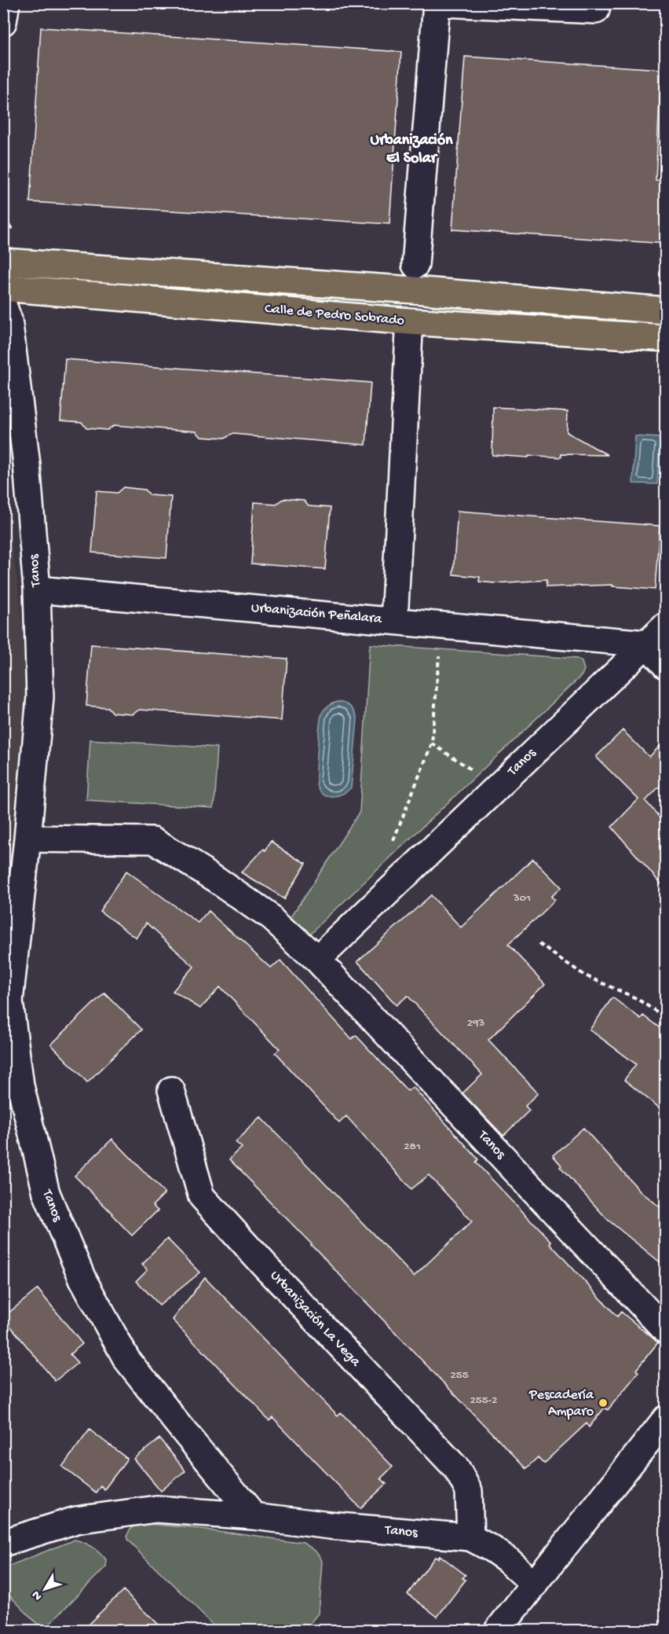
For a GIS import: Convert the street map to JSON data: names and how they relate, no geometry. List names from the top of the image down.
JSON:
{
  "streets": {
    "main road": ["Calle de Pedro Sobrado"],
    "street": ["Tanos", "Urbanización Peñalara", "Urbanización La Vega"]
  },
  "crossings": [
    ["Tanos", "Urbanización Peñalara"],
    ["Tanos", "Urbanización La Vega"]
  ],
  "districts": ["Urbanización El Solar"],
  "places": ["Pescadería Amparo"],
  "house_numbers": [
    "301",
    "293",
    "281",
    "255",
    "255-2"
  ],
  "north": "bottom left"
}
